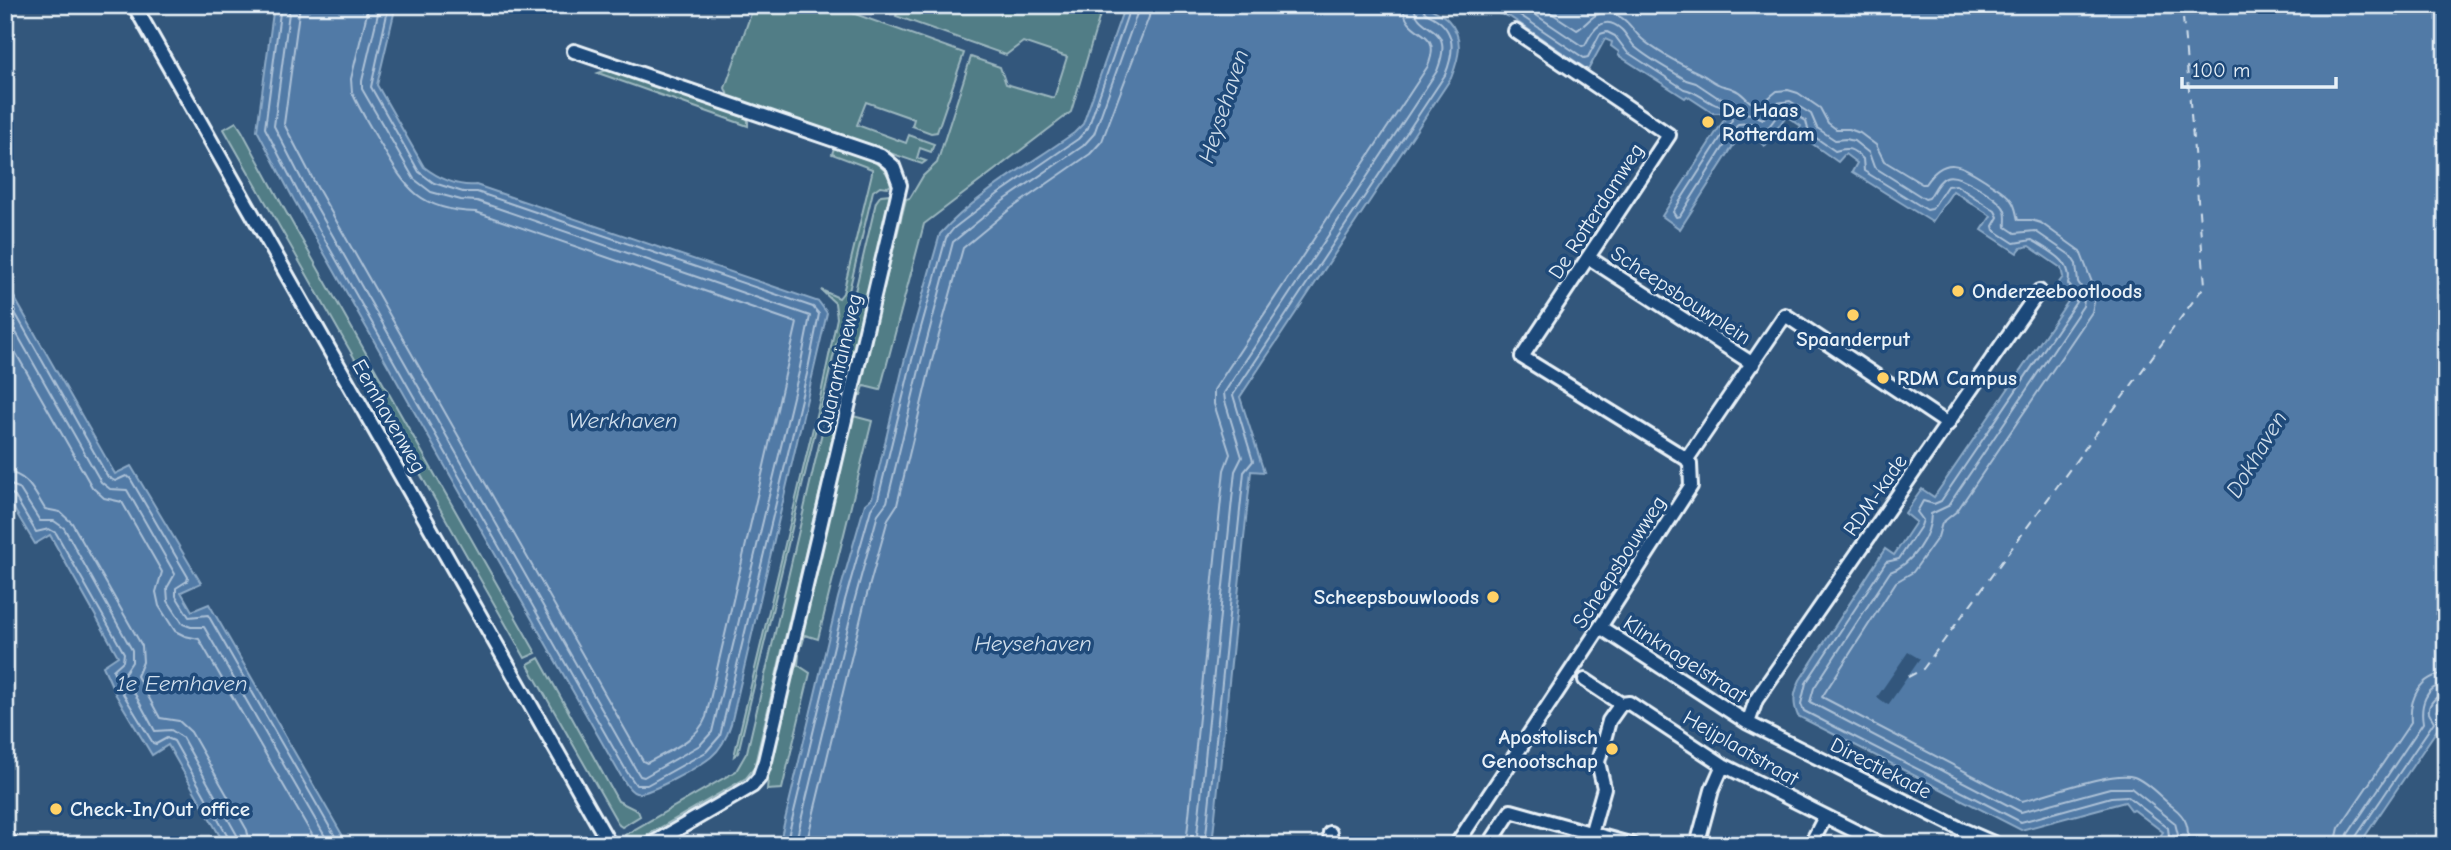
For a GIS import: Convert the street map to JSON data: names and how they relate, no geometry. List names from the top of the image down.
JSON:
{
  "streets": {
    "street": [
      "De Rotterdamweg",
      "Scheepsbouwplein",
      "Quarantaineweg",
      "Eemhavenweg",
      "RDM-kade",
      "Scheepsbouwweg",
      "Klinknagelstraat",
      "Heijplaatstraat",
      "Directiekade"
    ]
  },
  "crossings": [
    ["De Rotterdamweg", "Scheepsbouwplein"],
    ["De Rotterdamweg", "Scheepsbouwweg"],
    ["RDM-kade", "Klinknagelstraat"],
    ["RDM-kade", "Directiekade"],
    ["Scheepsbouwweg", "Klinknagelstraat"],
    ["Klinknagelstraat", "Directiekade"]
  ],
  "water": [
    "Heysehaven",
    "Werkhaven",
    "Dokhaven",
    "1e Eemhaven"
  ],
  "places": [
    "De Haas Rotterdam",
    "Onderzeebootloods",
    "Spaanderput",
    "RDM Campus",
    "Scheepsbouwloods",
    "Apostolisch Genootschap",
    "Check-In/Out office"
  ],
  "scale_bar": "100 m"
}
